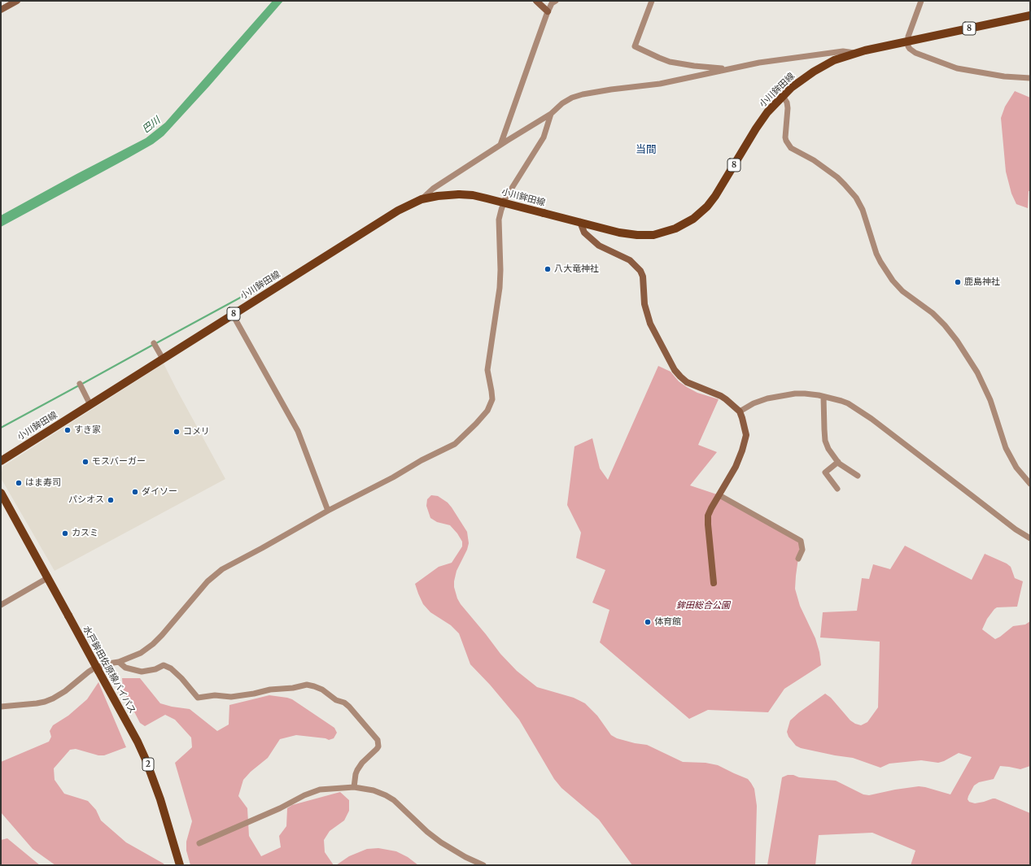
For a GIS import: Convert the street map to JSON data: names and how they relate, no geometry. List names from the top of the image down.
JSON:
{
  "streets": {
    "main road": [
      "8",
      "小川鉾田線",
      "水戸鉾田佐原線バイパス",
      "2"
    ]
  },
  "districts": ["当間"],
  "water": ["巴川"],
  "parks": ["鉾田総合公園"],
  "places": [
    "八大竜神社",
    "鹿島神社",
    "すき家",
    "コメリ",
    "モスバーガー",
    "はま寿司",
    "ダイソー",
    "パシオス",
    "カスミ",
    "体育館"
  ]
}
